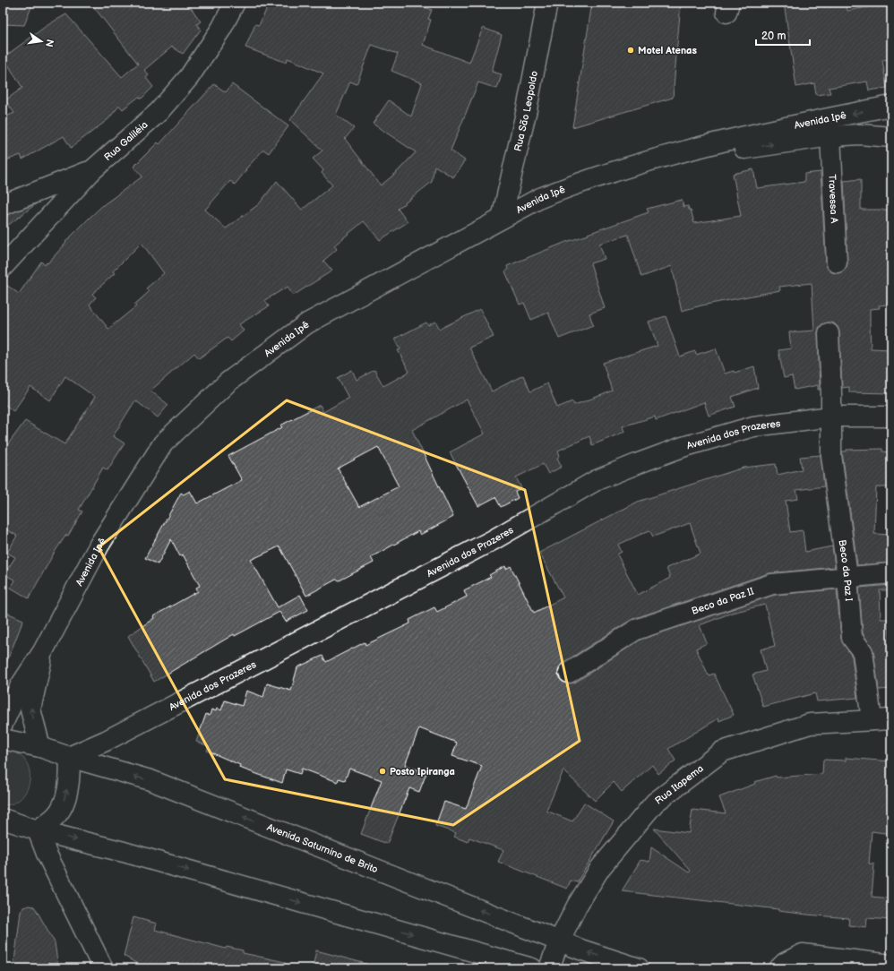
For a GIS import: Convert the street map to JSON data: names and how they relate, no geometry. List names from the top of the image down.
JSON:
{
  "streets": {
    "main road": [
      "Rua São Leopoldo",
      "Avenida Ipê",
      "Rua Galiléia",
      "Travessa A",
      "Avenida dos Prazeres",
      "Beco da Paz I",
      "Beco da Paz II",
      "Rua Itapema",
      "Avenida Saturnino de Brito"
    ]
  },
  "crossings": [
    ["Rua São Leopoldo", "Avenida Ipê"],
    ["Avenida Ipê", "Travessa A"],
    ["Avenida Ipê", "Avenida Saturnino de Brito"],
    ["Avenida dos Prazeres", "Beco da Paz I"],
    ["Avenida dos Prazeres", "Avenida Saturnino de Brito"],
    ["Beco da Paz I", "Beco da Paz II"],
    ["Beco da Paz I", "Rua Itapema"],
    ["Rua Itapema", "Avenida Saturnino de Brito"]
  ],
  "places": ["Motel Atenas", "Posto Ipiranga"],
  "scale_bar": "20 m",
  "north": "right"
}
